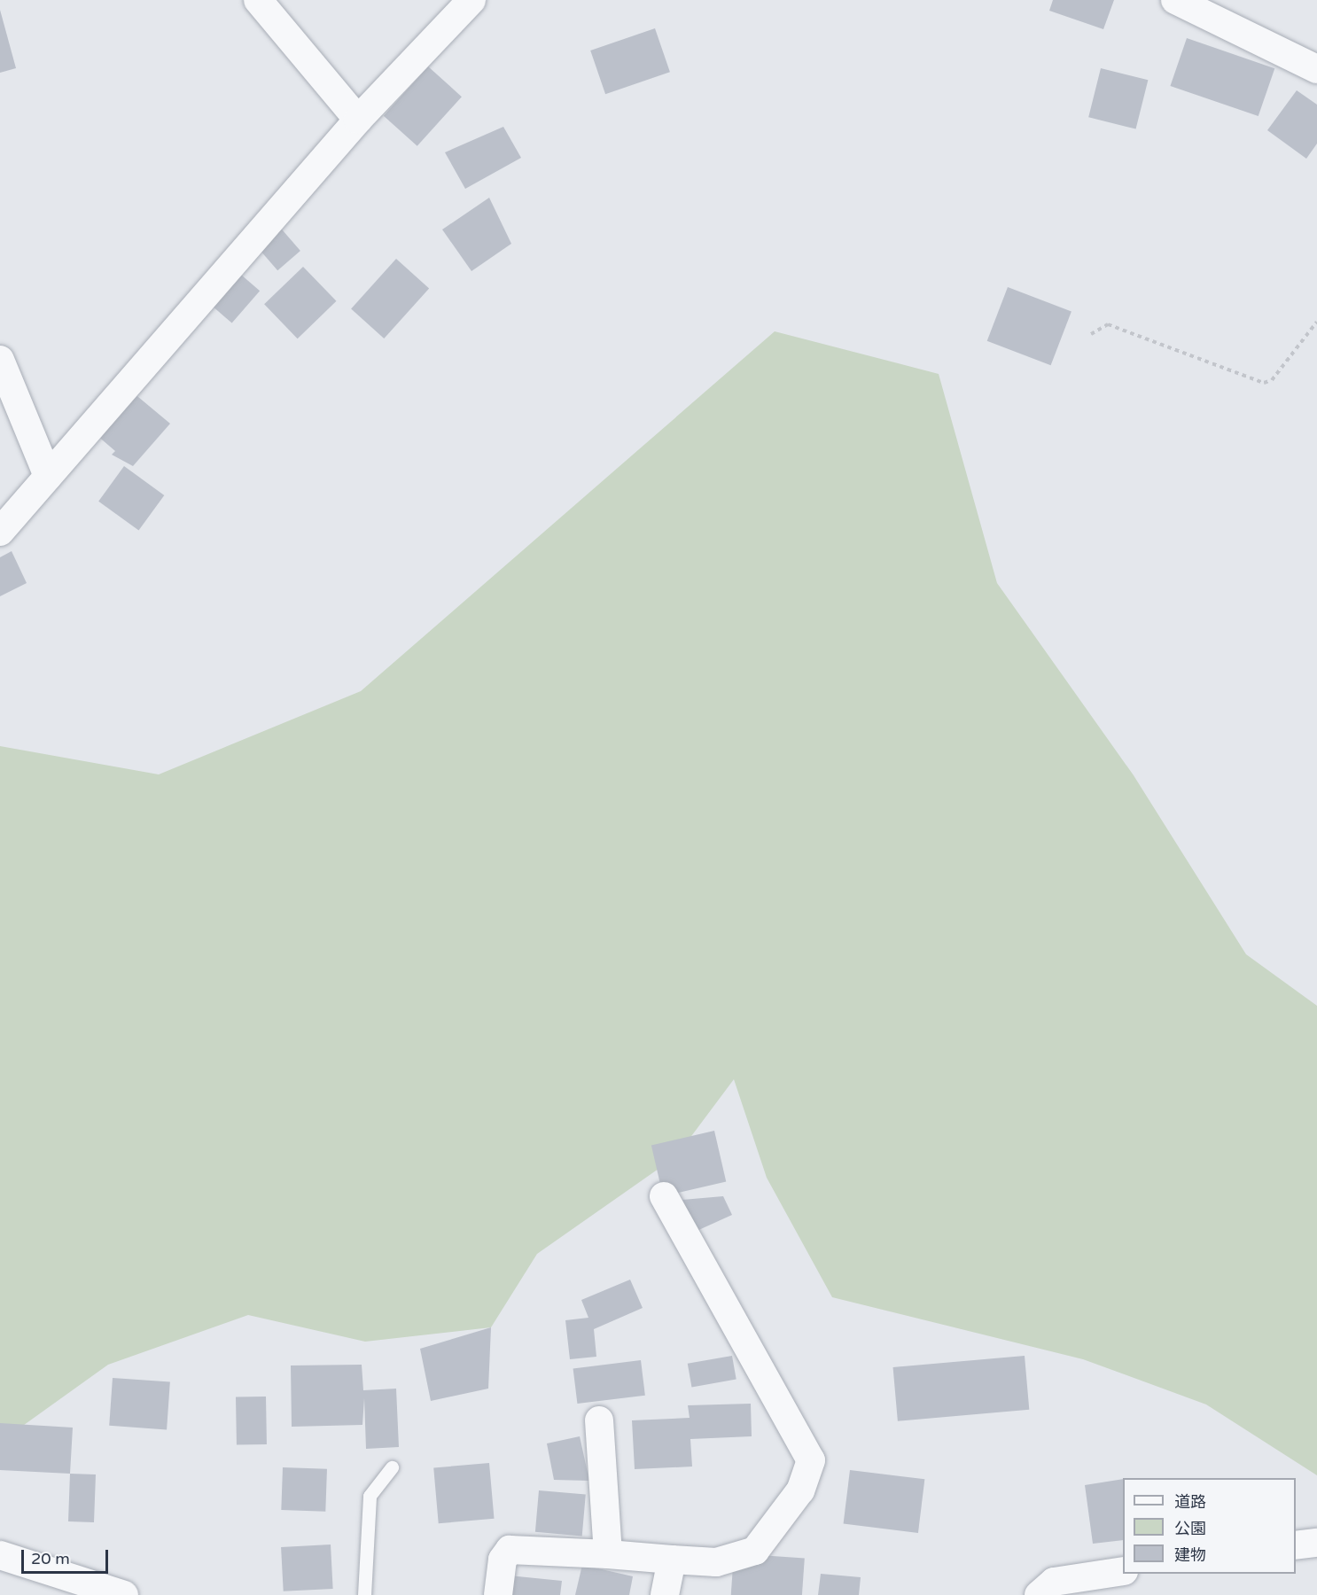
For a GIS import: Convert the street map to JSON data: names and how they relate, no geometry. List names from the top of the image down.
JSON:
{
  "legend": ["道路", "公園", "建物"],
  "scale_bar": "20 m"
}
